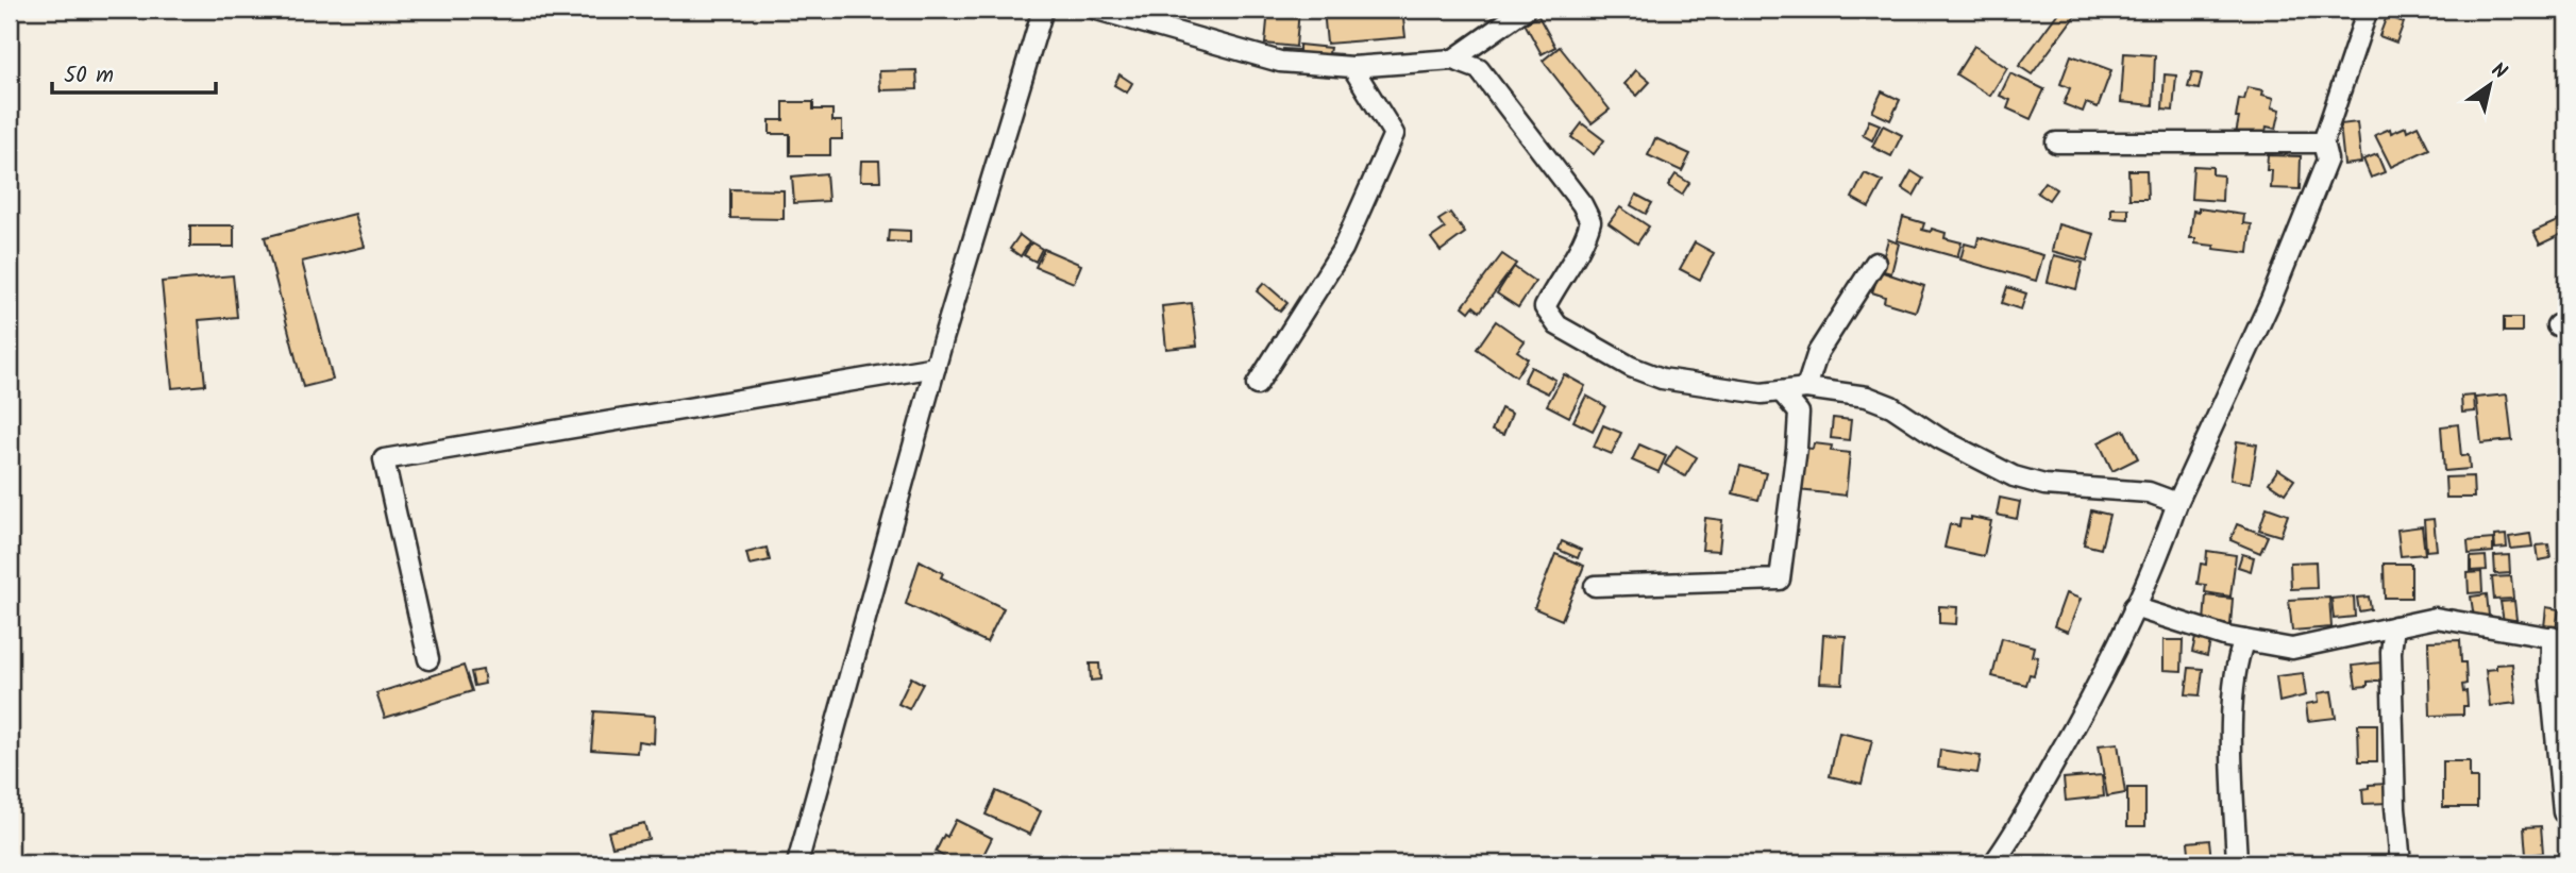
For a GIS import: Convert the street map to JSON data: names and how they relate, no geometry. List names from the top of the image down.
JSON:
{
  "scale_bar": "50 m",
  "north": "top right"
}
